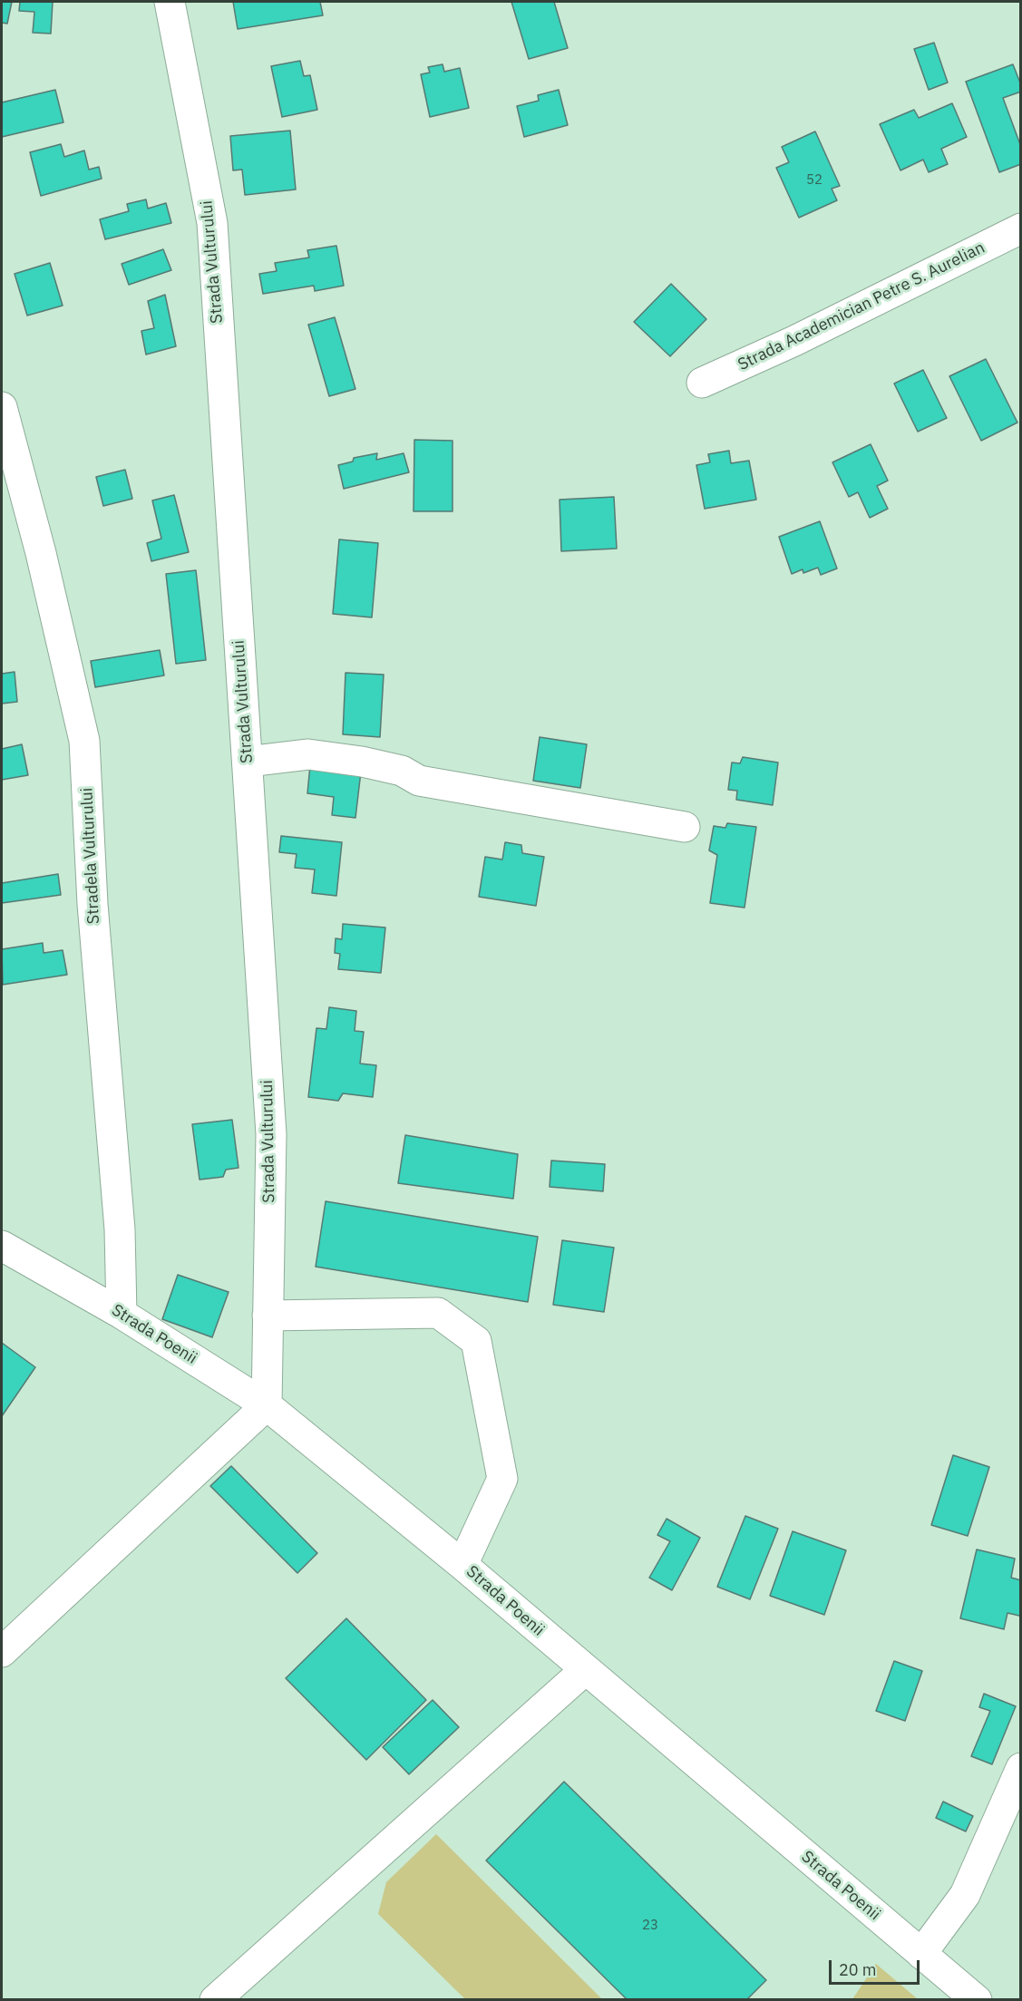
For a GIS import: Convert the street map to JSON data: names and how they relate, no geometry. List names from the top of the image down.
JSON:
{
  "streets": {
    "street": [
      "Strada Vulturului",
      "Strada Academician Petre S. Aurelian",
      "Stradela Vulturului",
      "Strada Poenii"
    ]
  },
  "crossings": [
    ["Strada Vulturului", "Strada Poenii"],
    ["Stradela Vulturului", "Strada Poenii"]
  ],
  "house_numbers": ["52", "23"],
  "scale_bar": "20 m"
}
